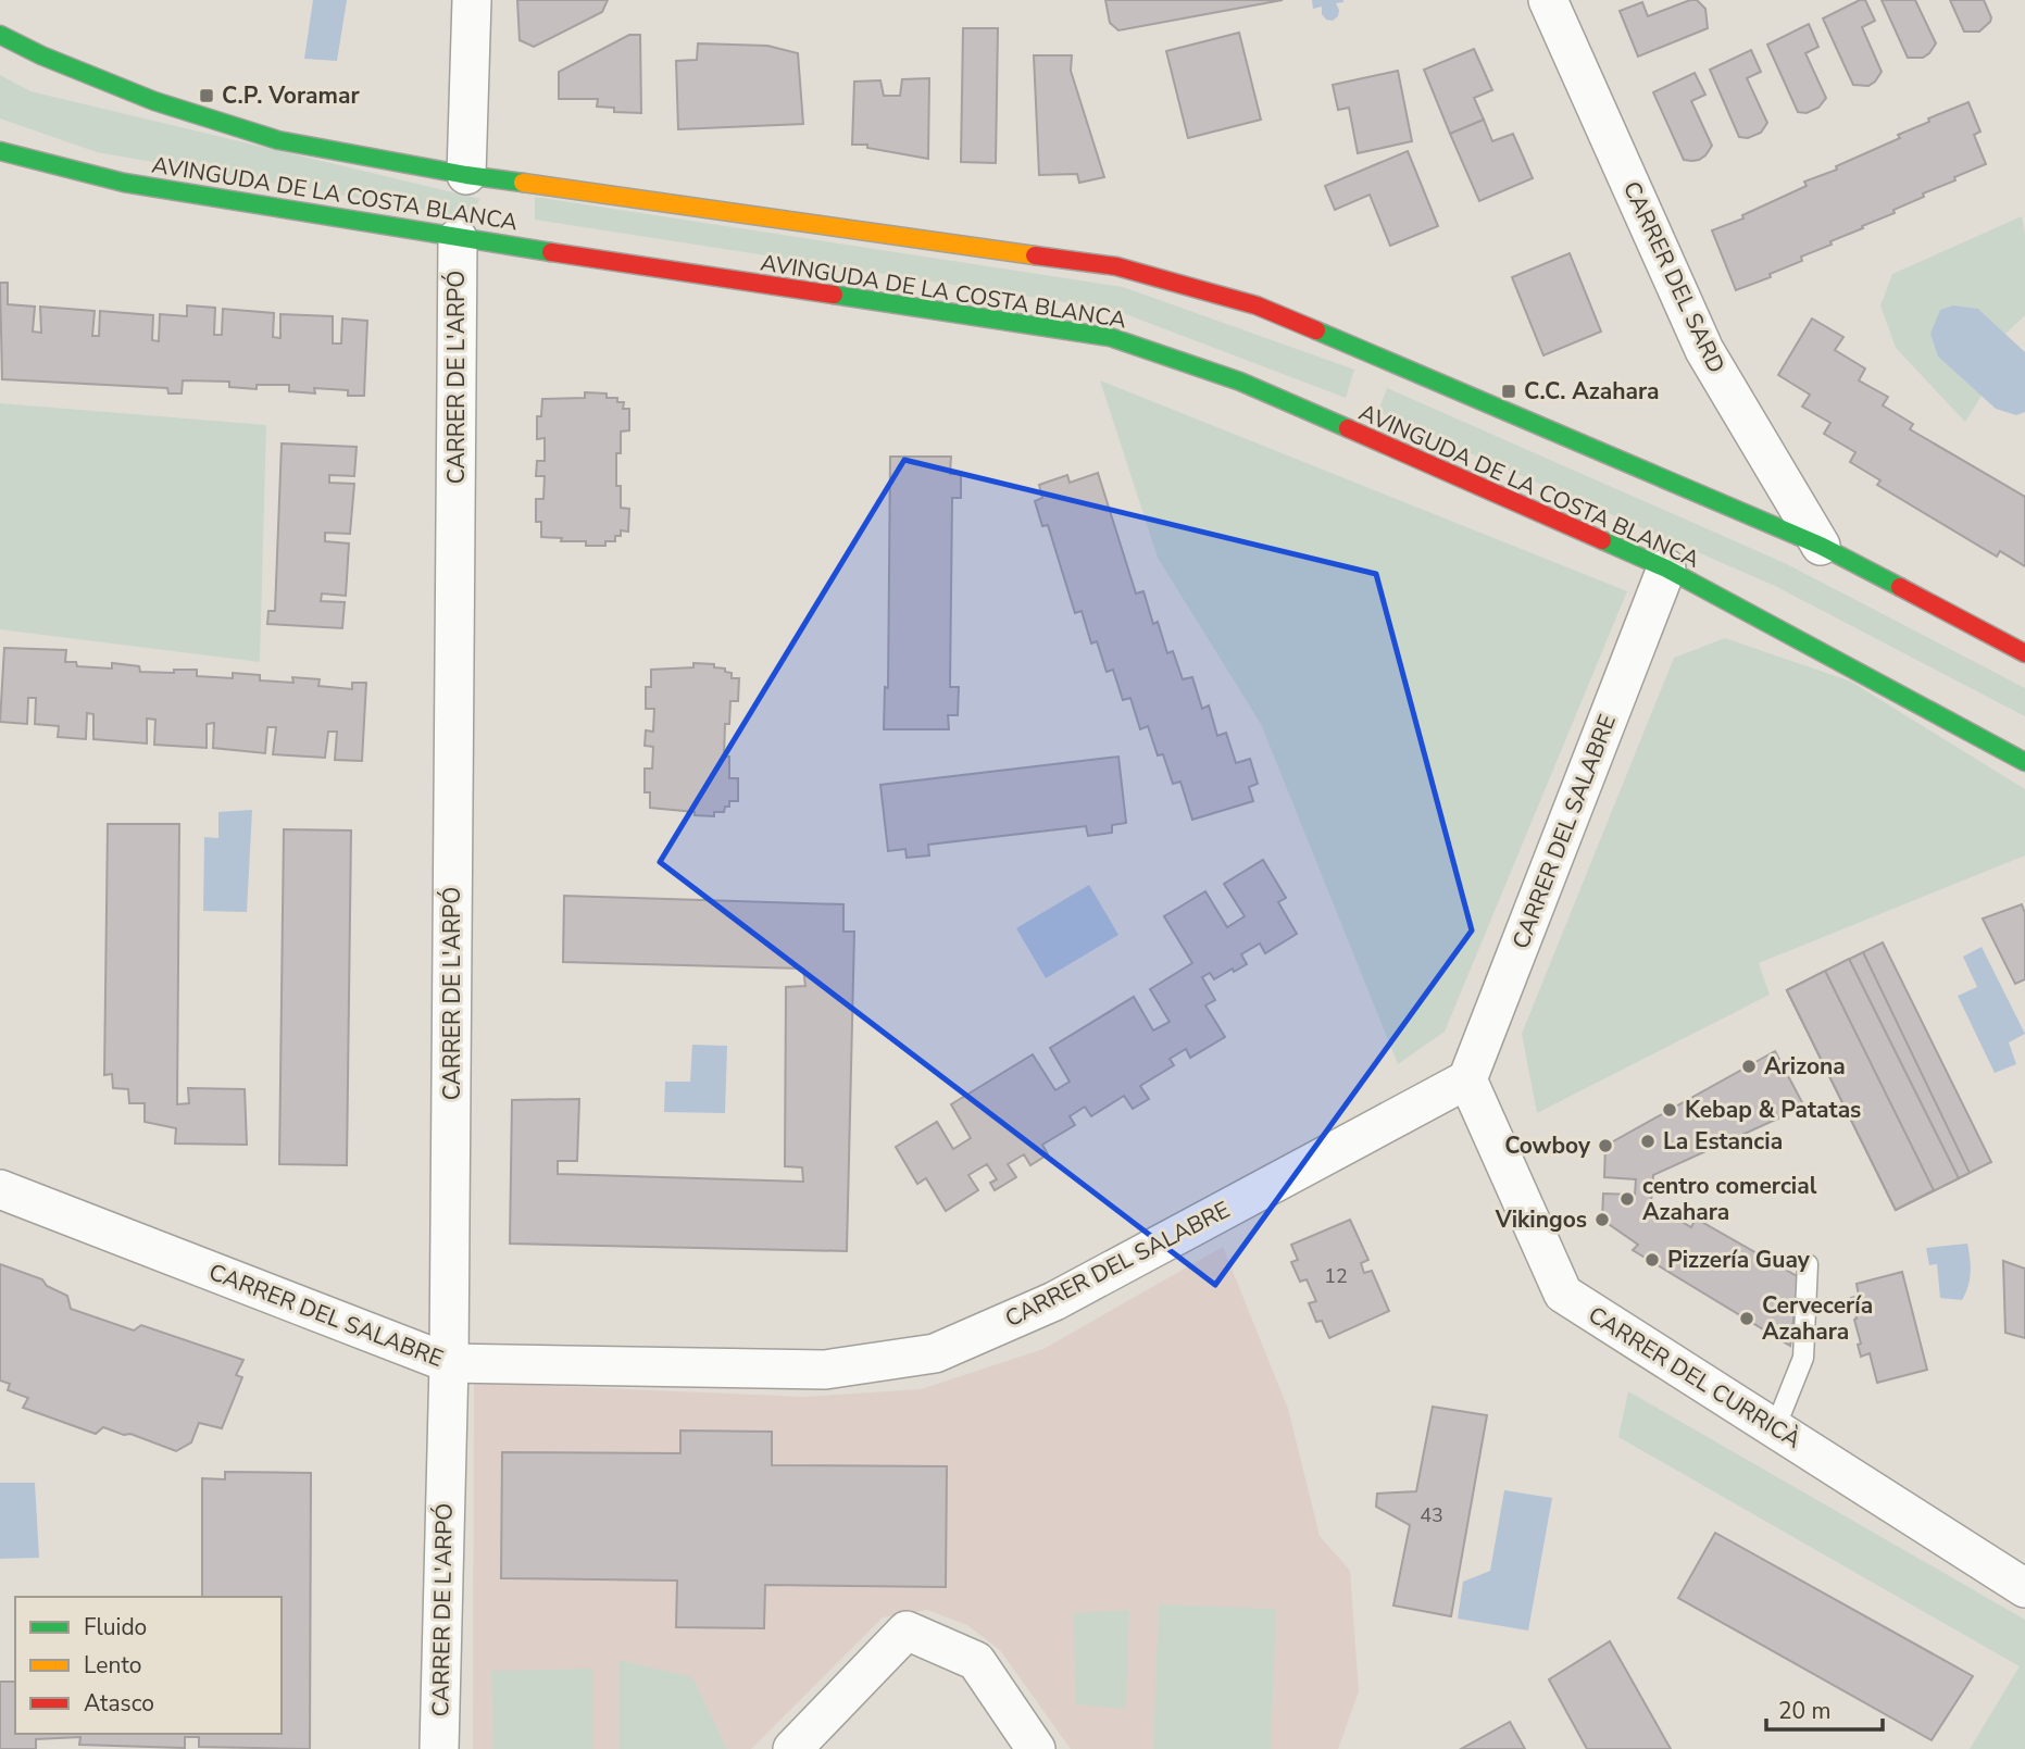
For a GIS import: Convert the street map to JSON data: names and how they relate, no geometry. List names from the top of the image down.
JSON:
{
  "streets": {
    "street": [
      "AVINGUDA DE LA COSTA BLANCA",
      "CARRER DEL SARD",
      "CARRER DE L'ARPÓ",
      "CARRER DEL SALABRE",
      "CARRER DEL CURRICÀ"
    ]
  },
  "crossings": [
    ["AVINGUDA DE LA COSTA BLANCA", "CARRER DEL SARD"],
    ["AVINGUDA DE LA COSTA BLANCA", "CARRER DE L'ARPÓ"],
    ["AVINGUDA DE LA COSTA BLANCA", "CARRER DEL SALABRE"],
    ["CARRER DE L'ARPÓ", "CARRER DEL SALABRE"],
    ["CARRER DEL SALABRE", "CARRER DEL CURRICÀ"]
  ],
  "places": {
    "transit": ["C.P. Voramar", "C.C. Azahara"],
    "other": [
      "Arizona",
      "Kebap & Patatas",
      "La Estancia",
      "Cowboy",
      "centro comercial Azahara",
      "Vikingos",
      "Pizzería Guay",
      "Cervecería Azahara"
    ]
  },
  "house_numbers": ["12", "43"],
  "legend": ["Fluido", "Lento", "Atasco"],
  "scale_bar": "20 m"
}
